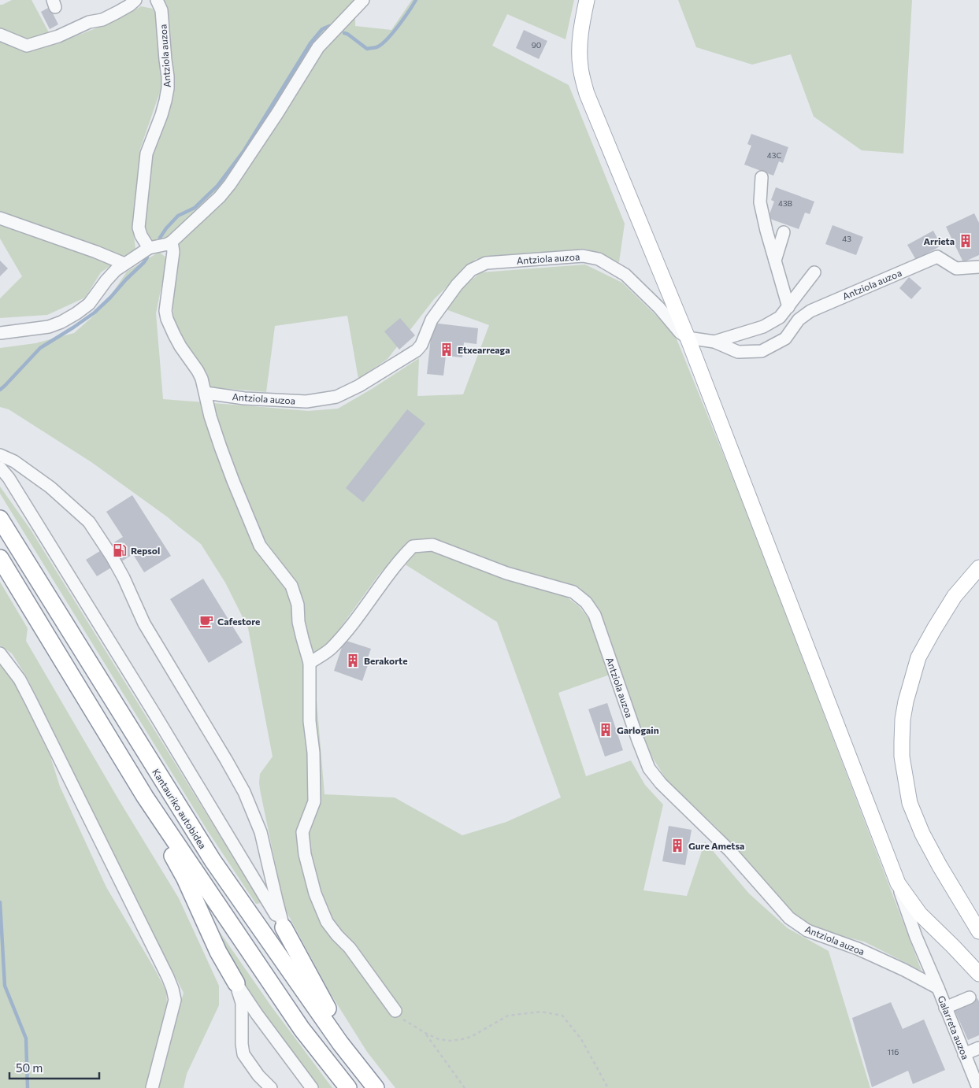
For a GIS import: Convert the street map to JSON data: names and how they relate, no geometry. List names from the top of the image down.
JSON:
{
  "streets": {
    "highway": ["Kantauriko autobidea"],
    "street": ["Antziola auzoa", "Galarreta auzoa"]
  },
  "crossings": [
    ["Antziola auzoa", "Galarreta auzoa"]
  ],
  "places": {
    "building": [
      "Arrieta",
      "Etxearreaga",
      "Berakorte",
      "Garlogain",
      "Gure Ametsa"
    ],
    "fuel station": ["Repsol"],
    "cafe": ["Cafestore"]
  },
  "house_numbers": [
    "90",
    "43C",
    "43B",
    "43",
    "116"
  ],
  "scale_bar": "50 m"
}
